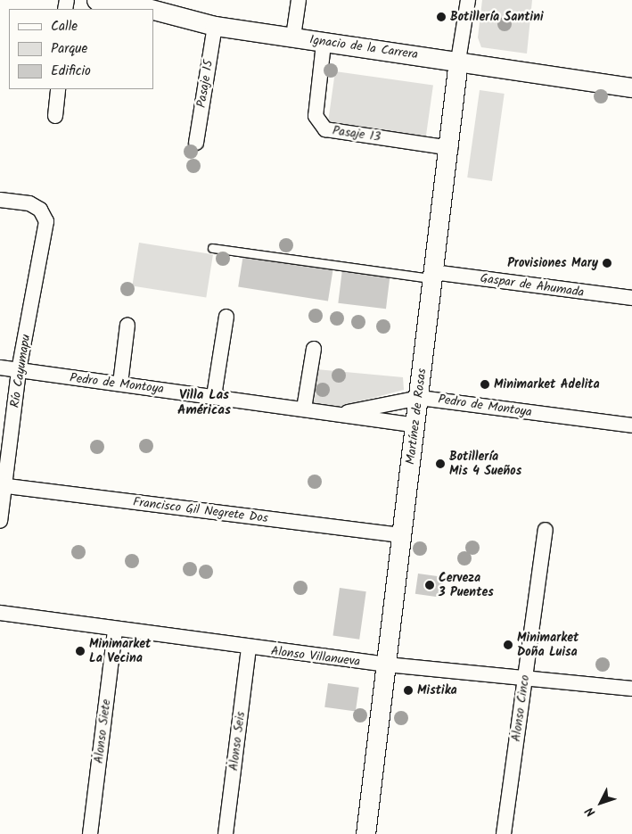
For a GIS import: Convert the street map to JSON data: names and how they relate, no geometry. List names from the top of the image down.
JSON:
{
  "streets": {
    "street": [
      "Ignacio de la Carrera",
      "Pasaje 15",
      "Pasaje 13",
      "Gaspar de Ahumada",
      "Río Cayumapu",
      "Pedro de Montoya",
      "Martínez de Rosas",
      "Francisco Gil Negrete Dos",
      "Alonso Villanueva",
      "Alonso Cinco",
      "Alonso Siete",
      "Alonso Seis"
    ]
  },
  "crossings": [
    ["Ignacio de la Carrera", "Pasaje 15"],
    ["Ignacio de la Carrera", "Pasaje 13"],
    ["Ignacio de la Carrera", "Martínez de Rosas"],
    ["Pasaje 13", "Martínez de Rosas"],
    ["Gaspar de Ahumada", "Martínez de Rosas"],
    ["Río Cayumapu", "Pedro de Montoya"],
    ["Río Cayumapu", "Francisco Gil Negrete Dos"],
    ["Pedro de Montoya", "Martínez de Rosas"],
    ["Martínez de Rosas", "Francisco Gil Negrete Dos"],
    ["Martínez de Rosas", "Alonso Villanueva"],
    ["Alonso Villanueva", "Alonso Cinco"],
    ["Alonso Villanueva", "Alonso Siete"],
    ["Alonso Villanueva", "Alonso Seis"]
  ],
  "districts": ["Villa Las Américas"],
  "places": [
    "Botillería Santini",
    "Provisiones Mary",
    "Minimarket Adelita",
    "Botillería Mis 4 Sueños",
    "Cerveza 3 Puentes",
    "Minimarket Doña Luisa",
    "Minimarket La Vecina",
    "Mistika"
  ],
  "legend": ["Calle", "Parque", "Edificio"],
  "north": "bottom left"
}
